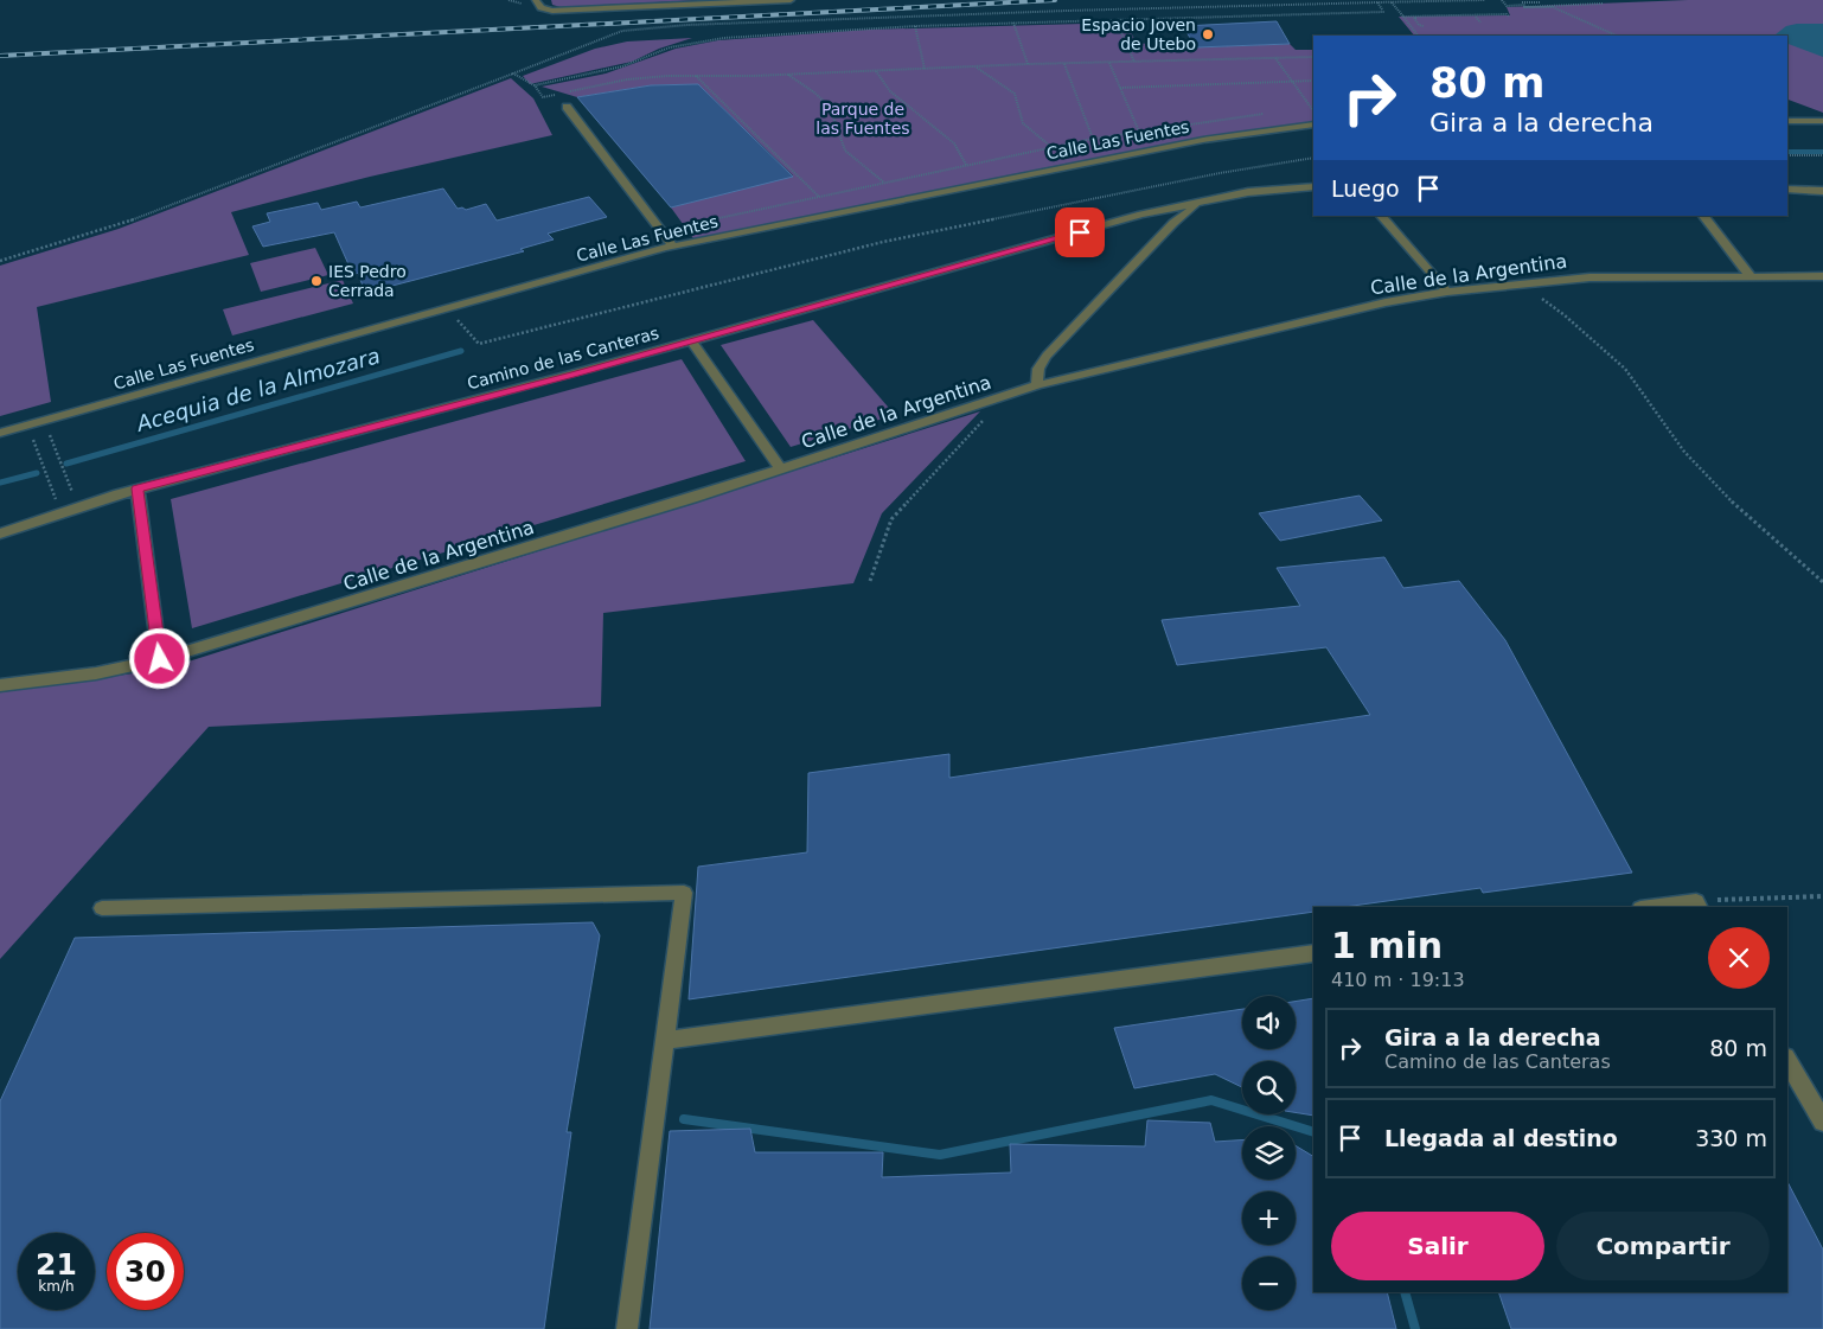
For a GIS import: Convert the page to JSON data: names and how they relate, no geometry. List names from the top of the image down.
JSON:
{
  "streets": {
    "street": ["Calle Las Fuentes", "Calle de la Argentina", "Camino de las Canteras"]
  },
  "water": ["Acequia de la Almozara"],
  "parks": ["Parque de las Fuentes"],
  "places": ["Espacio Joven de Utebo", "IES Pedro Cerrada"],
  "page": {
    "turn": ["80 m", "Gira a la derecha"],
    "then": "Luego",
    "heading": ["1 min", "410 m · 19:13"],
    "map_buttons": ["+", "−"],
    "list": [
      {
        "name": "Gira a la derecha",
        "note": "Camino de las Canteras",
        "value": "80 m"
      },
      {
        "name": "Llegada al destino",
        "value": "330 m"
      }
    ],
    "buttons": ["Salir", "Compartir"],
    "speed": "21 km/h",
    "limit": "30"
  }
}
